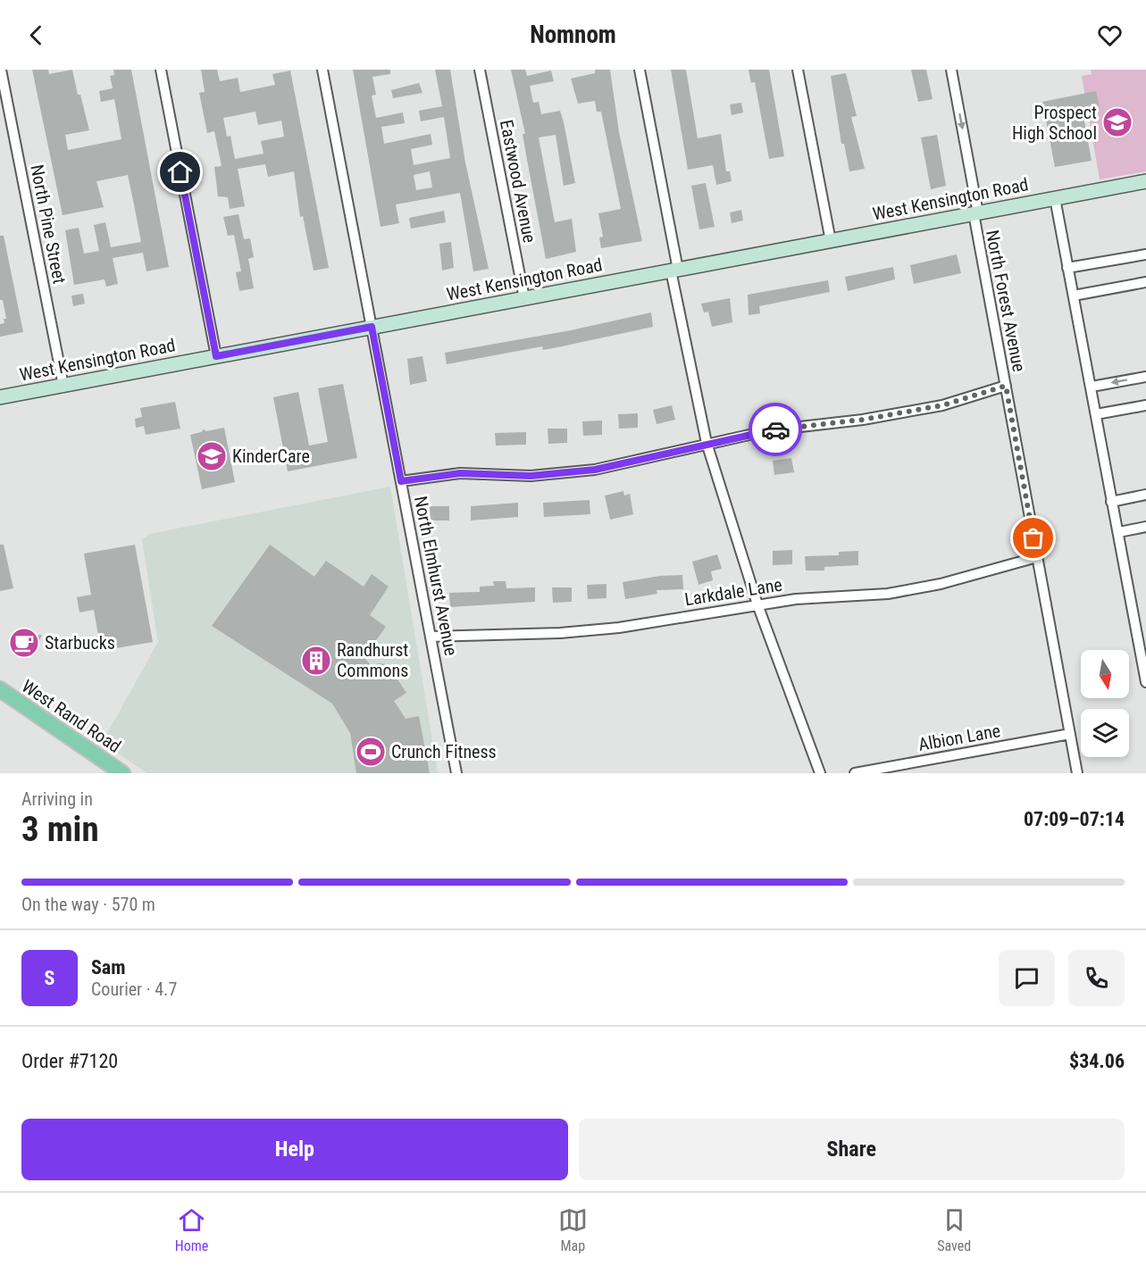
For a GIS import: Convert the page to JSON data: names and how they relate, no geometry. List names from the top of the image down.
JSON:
{
  "streets": {
    "main road": ["West Kensington Road", "West Rand Road"],
    "street": [
      "Eastwood Avenue",
      "North Pine Street",
      "North Forest Avenue",
      "North Elmhurst Avenue",
      "Larkdale Lane",
      "Albion Lane"
    ]
  },
  "crossings": [
    ["Eastwood Avenue", "West Kensington Road"],
    ["West Kensington Road", "North Pine Street"],
    ["West Kensington Road", "North Forest Avenue"],
    ["West Kensington Road", "North Elmhurst Avenue"],
    ["North Forest Avenue", "Larkdale Lane"],
    ["North Forest Avenue", "Albion Lane"],
    ["North Elmhurst Avenue", "Larkdale Lane"]
  ],
  "places": {
    "school or university": ["Prospect High School", "KinderCare"],
    "cafe": ["Starbucks"],
    "building": ["Randhurst Commons"],
    "sports": ["Crunch Fitness"]
  },
  "north": "bottom",
  "page": {
    "header": "Nomnom",
    "heading": ["3 min", "Arriving in", "07:09–07:14"],
    "panel": [
      "Sam",
      "Courier · 4.7",
      "Order #7120",
      "$34.06"
    ],
    "bar": "On the way · 570 m",
    "round": "S",
    "buttons": ["Help", "Share"],
    "tabs": ["Home", "Map", "Saved"]
  }
}
